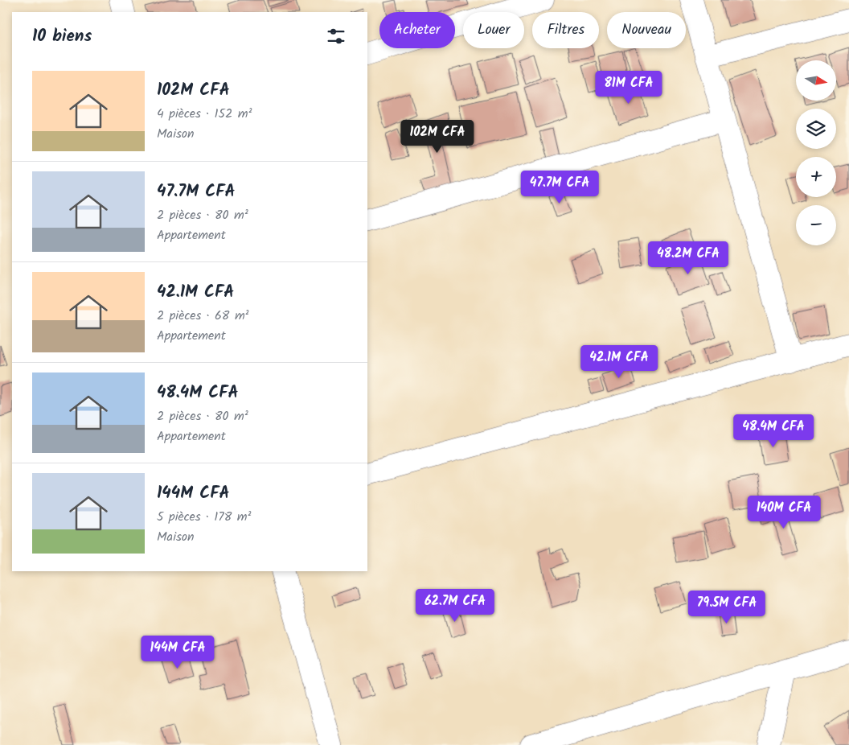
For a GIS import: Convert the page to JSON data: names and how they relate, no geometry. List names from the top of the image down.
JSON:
{
  "north": "right",
  "page": {
    "chip": [
      "Acheter",
      "Louer",
      "Filtres",
      "Nouveau"
    ],
    "heading": "10 biens",
    "map_buttons": ["+", "−"],
    "list": [
      {
        "name": "102M CFA",
        "note": "4 pièces · 152 m² · Maison"
      },
      {
        "name": "47.7M CFA",
        "note": "2 pièces · 80 m² · Appartement"
      },
      {
        "name": "42.1M CFA",
        "note": "2 pièces · 68 m² · Appartement"
      },
      {
        "name": "48.4M CFA",
        "note": "2 pièces · 80 m² · Appartement"
      },
      {
        "name": "144M CFA",
        "note": "5 pièces · 178 m² · Maison"
      }
    ],
    "price": [
      "81M CFA",
      "102M CFA",
      "47.7M CFA",
      "48.2M CFA",
      "42.1M CFA",
      "48.4M CFA",
      "140M CFA",
      "62.7M CFA",
      "79.5M CFA",
      "144M CFA"
    ]
  }
}
